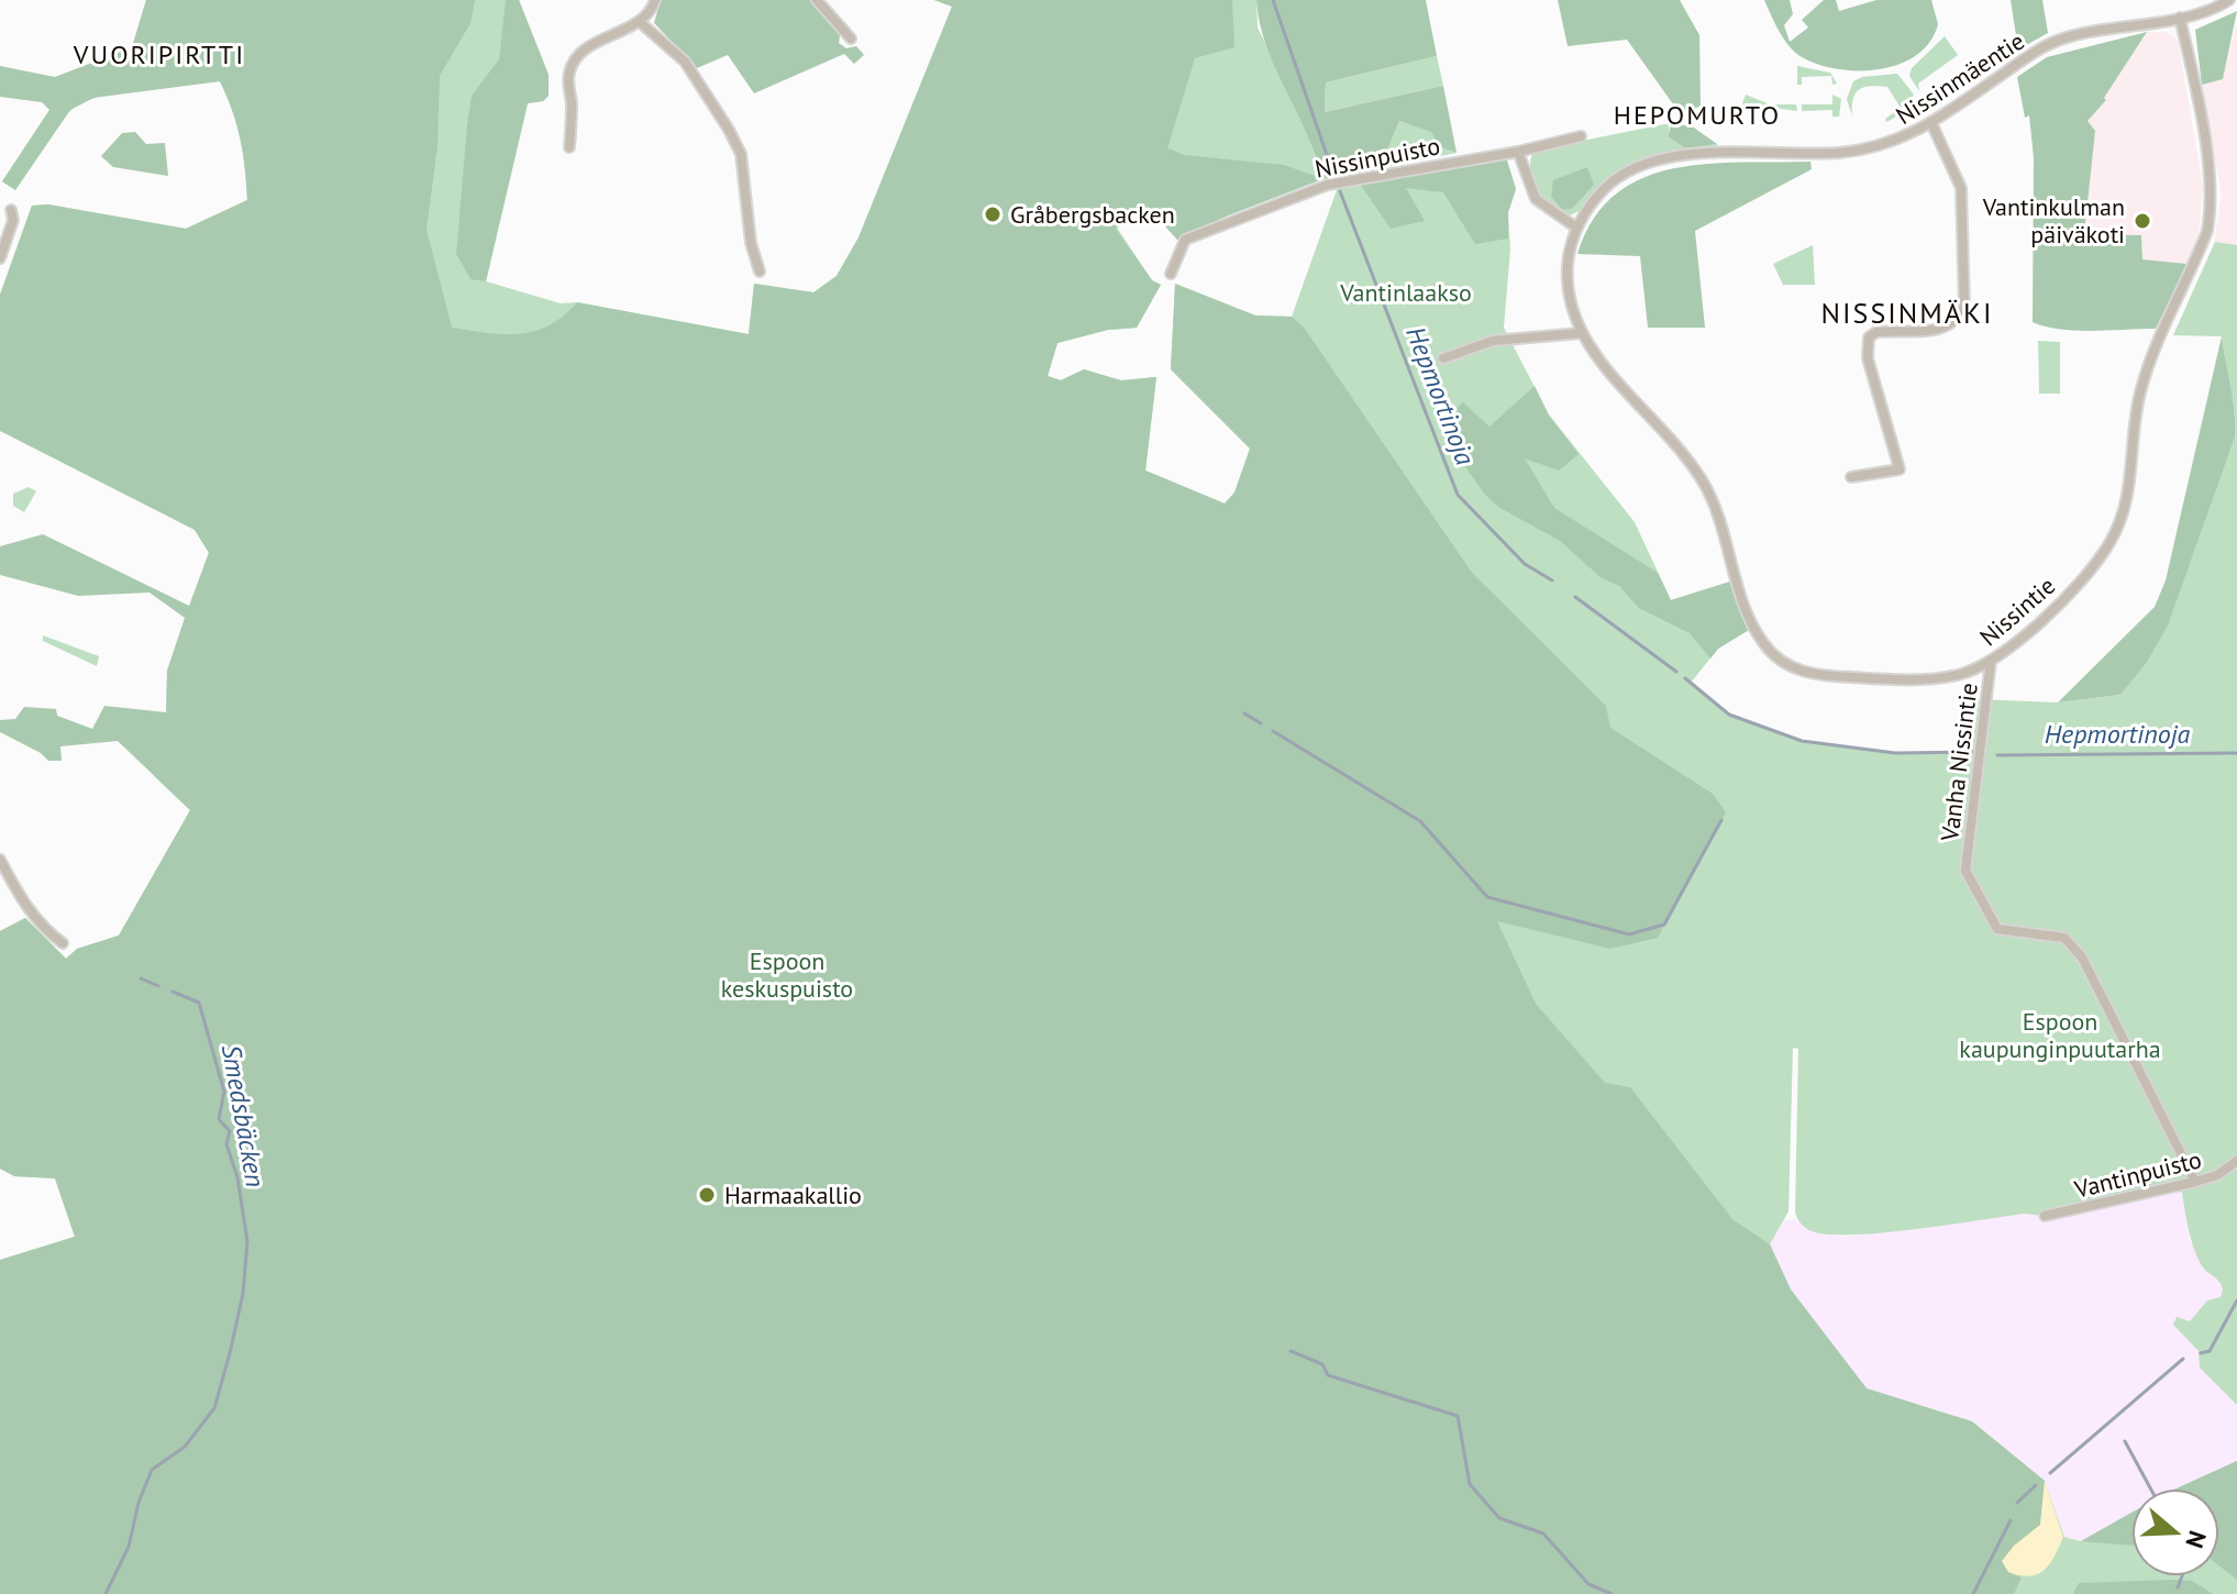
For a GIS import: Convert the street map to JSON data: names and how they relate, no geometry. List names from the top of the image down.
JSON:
{
  "streets": {
    "street": [
      "Nissinmäentie",
      "Nissinpuisto",
      "Nissintie",
      "Vanha Nissintie",
      "Vantinpuisto"
    ]
  },
  "crossings": [
    ["Nissinmäentie", "Nissintie"],
    ["Nissintie", "Vanha Nissintie"],
    ["Vanha Nissintie", "Vantinpuisto"]
  ],
  "districts": ["VUORIPIRTTI", "HEPOMURTO", "NISSINMÄKI"],
  "water": ["Hepmortinoja", "Smedsbäcken"],
  "parks": ["Vantinlaakso", "Espoon keskuspuisto", "Espoon kaupunginpuutarha"],
  "places": ["Gråbergsbacken", "Vantinkulman päiväkoti", "Harmaakallio"],
  "north": "right"
}
